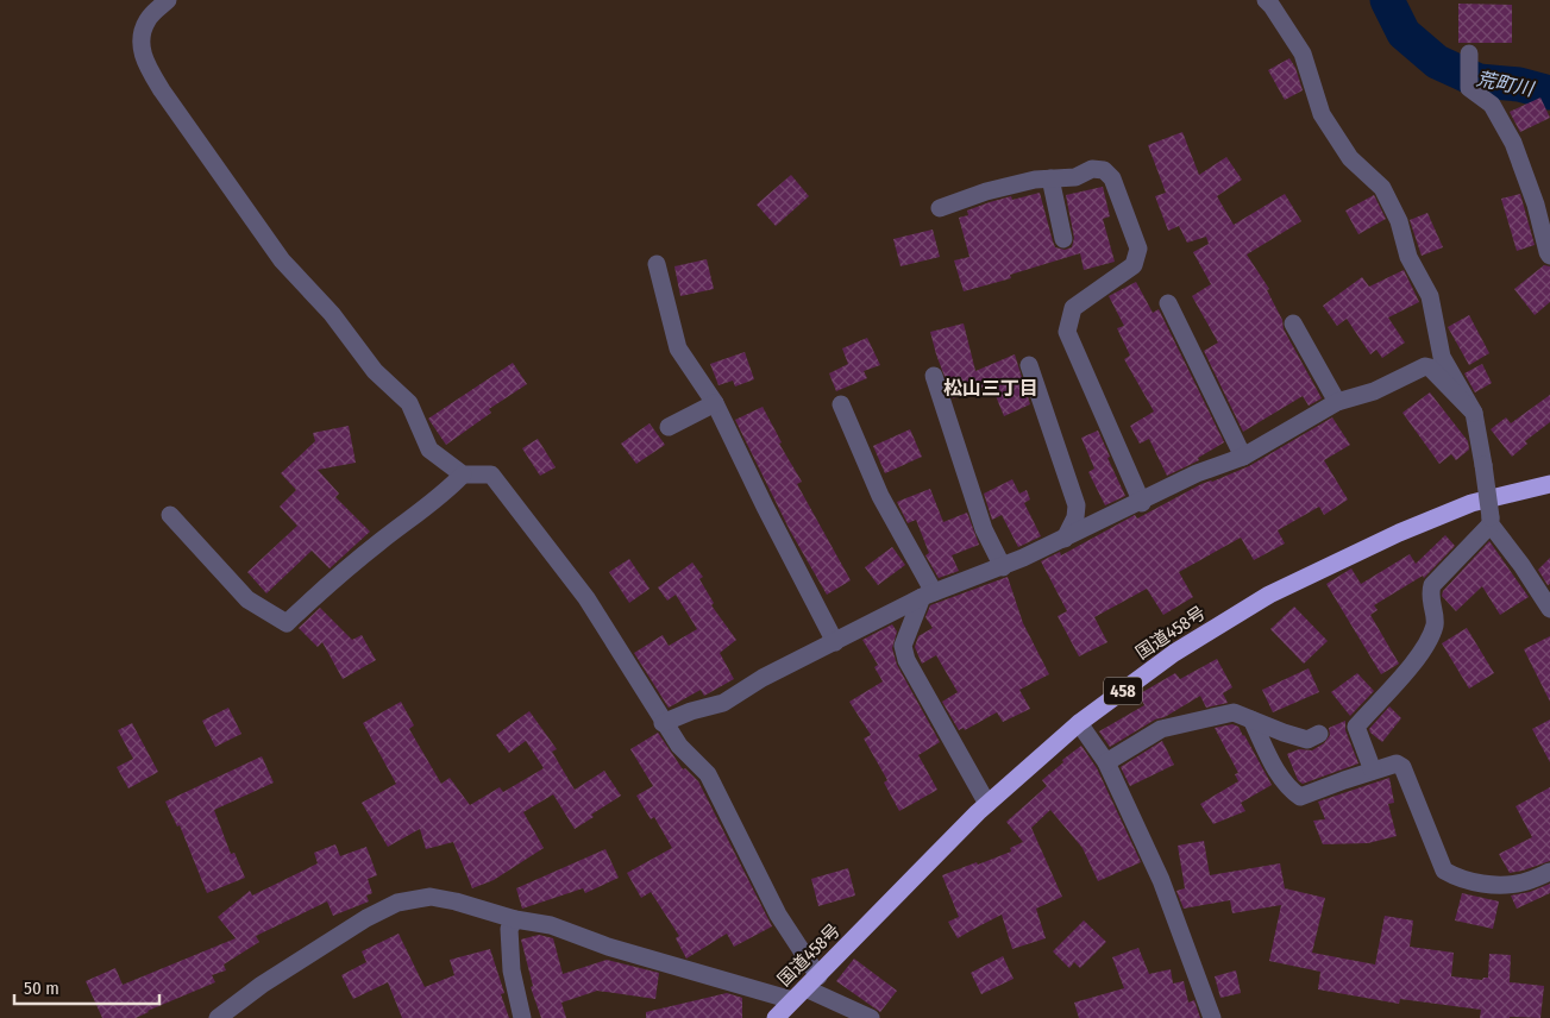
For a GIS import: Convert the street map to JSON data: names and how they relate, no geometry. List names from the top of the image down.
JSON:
{
  "streets": {
    "highway": ["国道458号", "458"]
  },
  "districts": ["松山三丁目"],
  "water": ["荒町川"],
  "scale_bar": "50 m"
}
